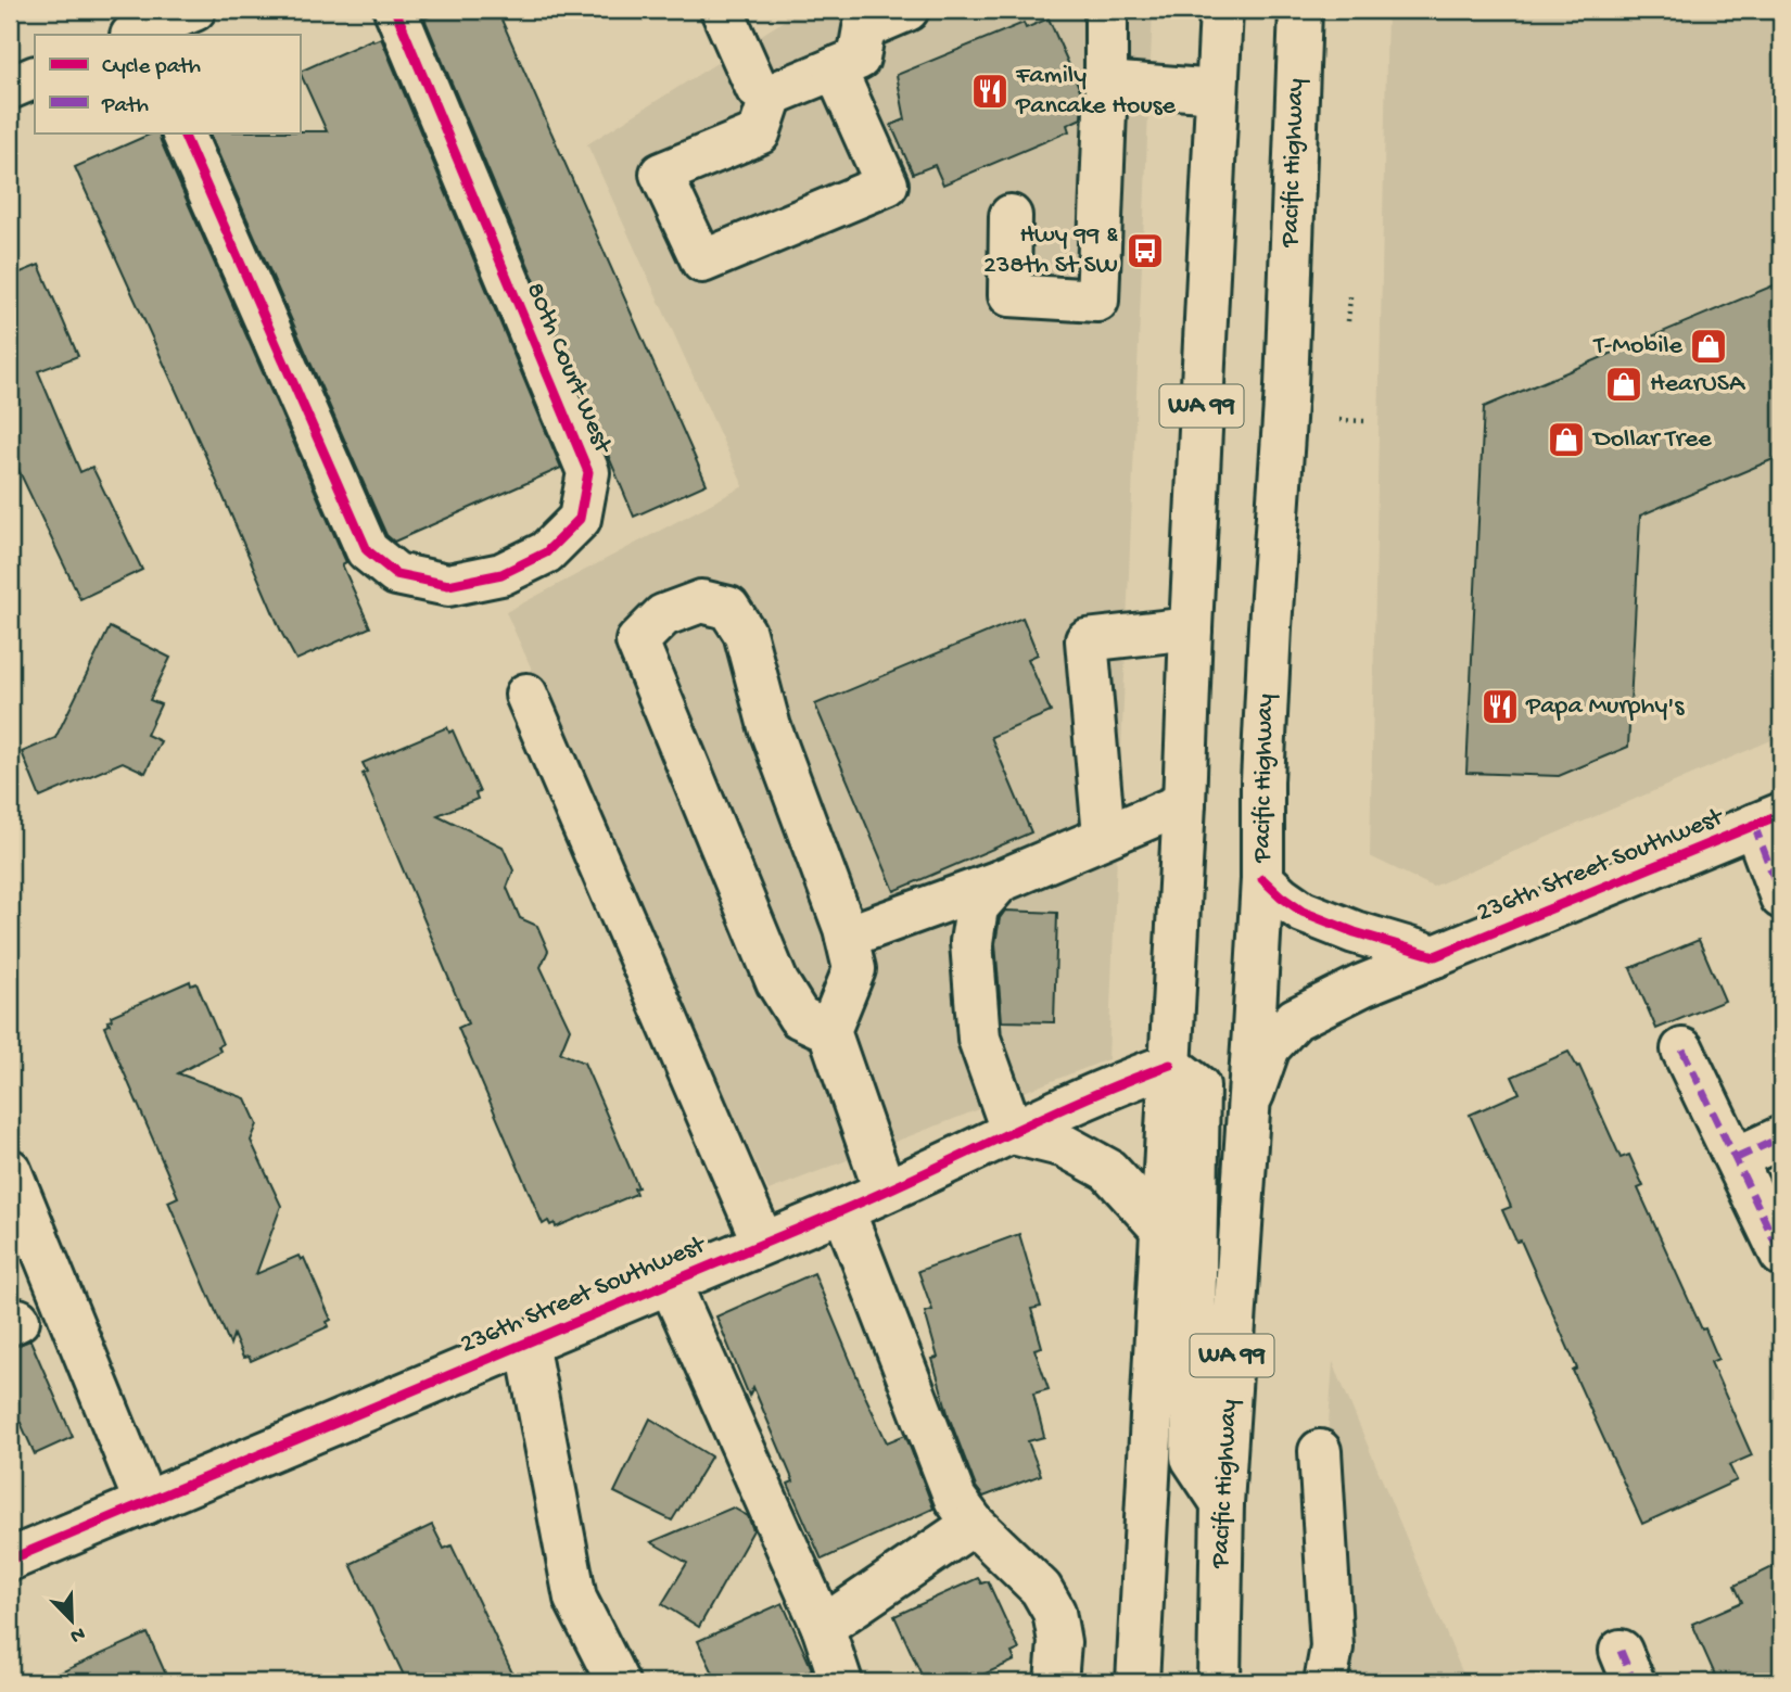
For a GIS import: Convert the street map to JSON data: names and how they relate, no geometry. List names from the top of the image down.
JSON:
{
  "streets": {
    "main road": [
      "Pacific Highway",
      "80th Court West",
      "WA 99",
      "236th Street Southwest"
    ]
  },
  "crossings": [
    ["Pacific Highway", "236th Street Southwest"],
    ["WA 99", "236th Street Southwest"]
  ],
  "places": {
    "restaurant": ["Family Pancake House", "Papa Murphy's"],
    "bus stop": ["Hwy 99 & 238th St SW"],
    "shop": ["T-Mobile", "HearUSA", "Dollar Tree"]
  },
  "legend": ["Cycle path", "Path"],
  "north": "bottom right"
}
